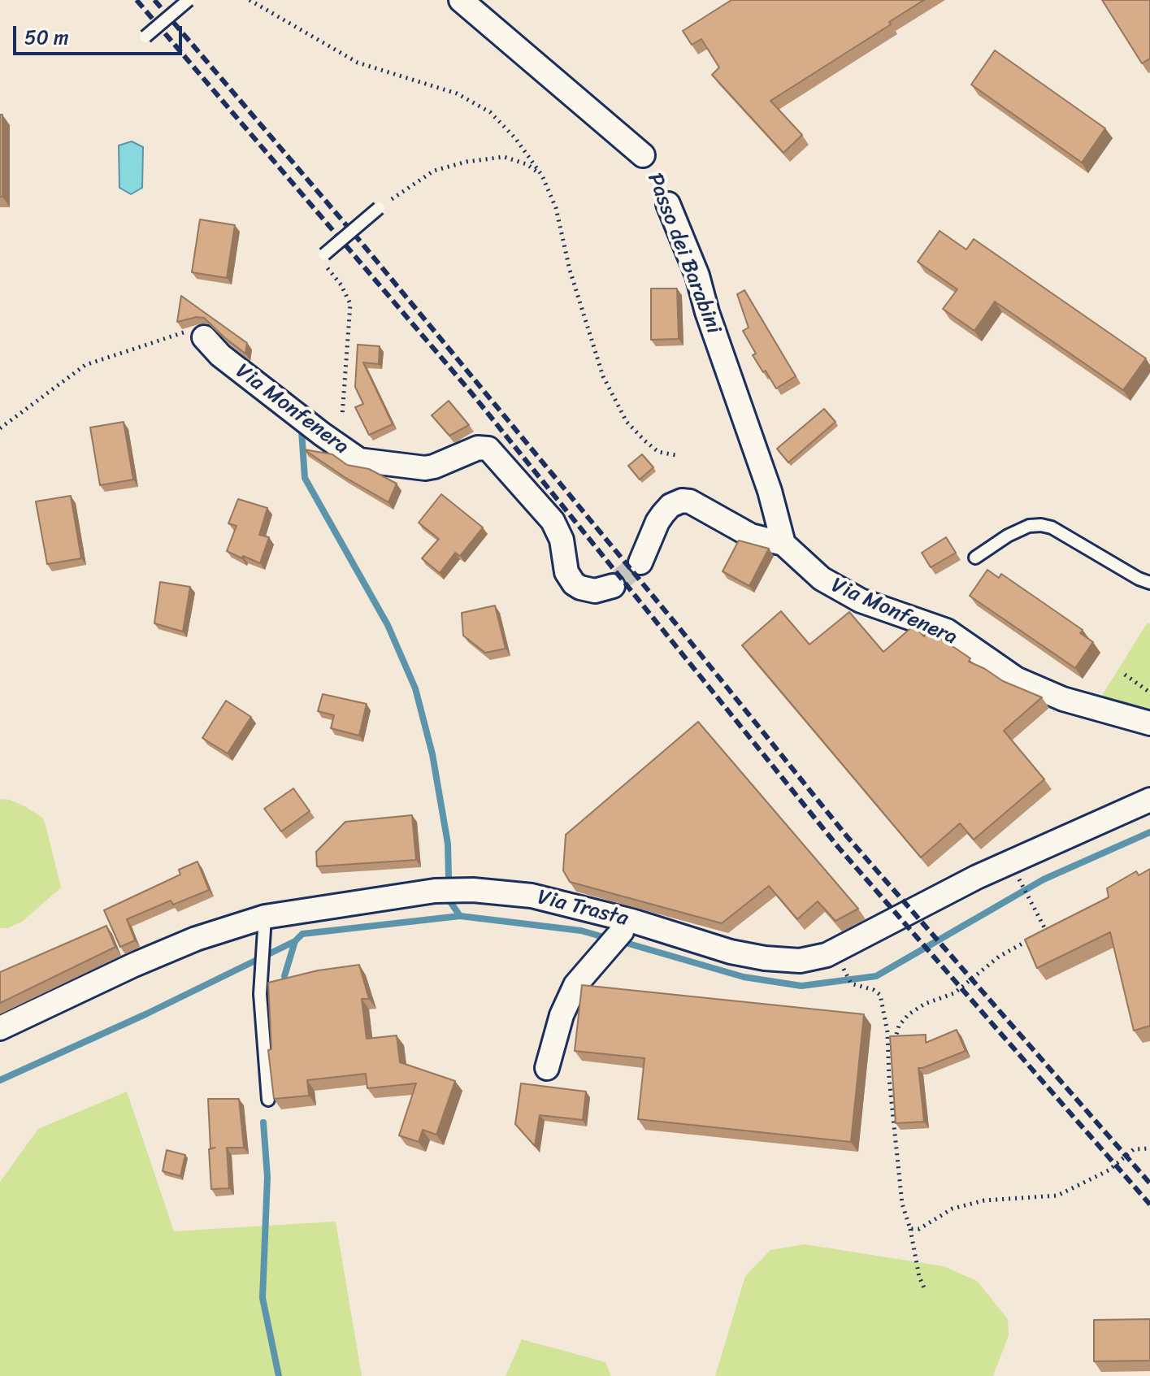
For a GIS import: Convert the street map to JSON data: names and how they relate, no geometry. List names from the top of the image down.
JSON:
{
  "streets": {
    "street": ["Passo dei Barabini", "Via Monfenera", "Via Trasta"]
  },
  "crossings": [
    ["Passo dei Barabini", "Via Monfenera"]
  ],
  "scale_bar": "50 m"
}
